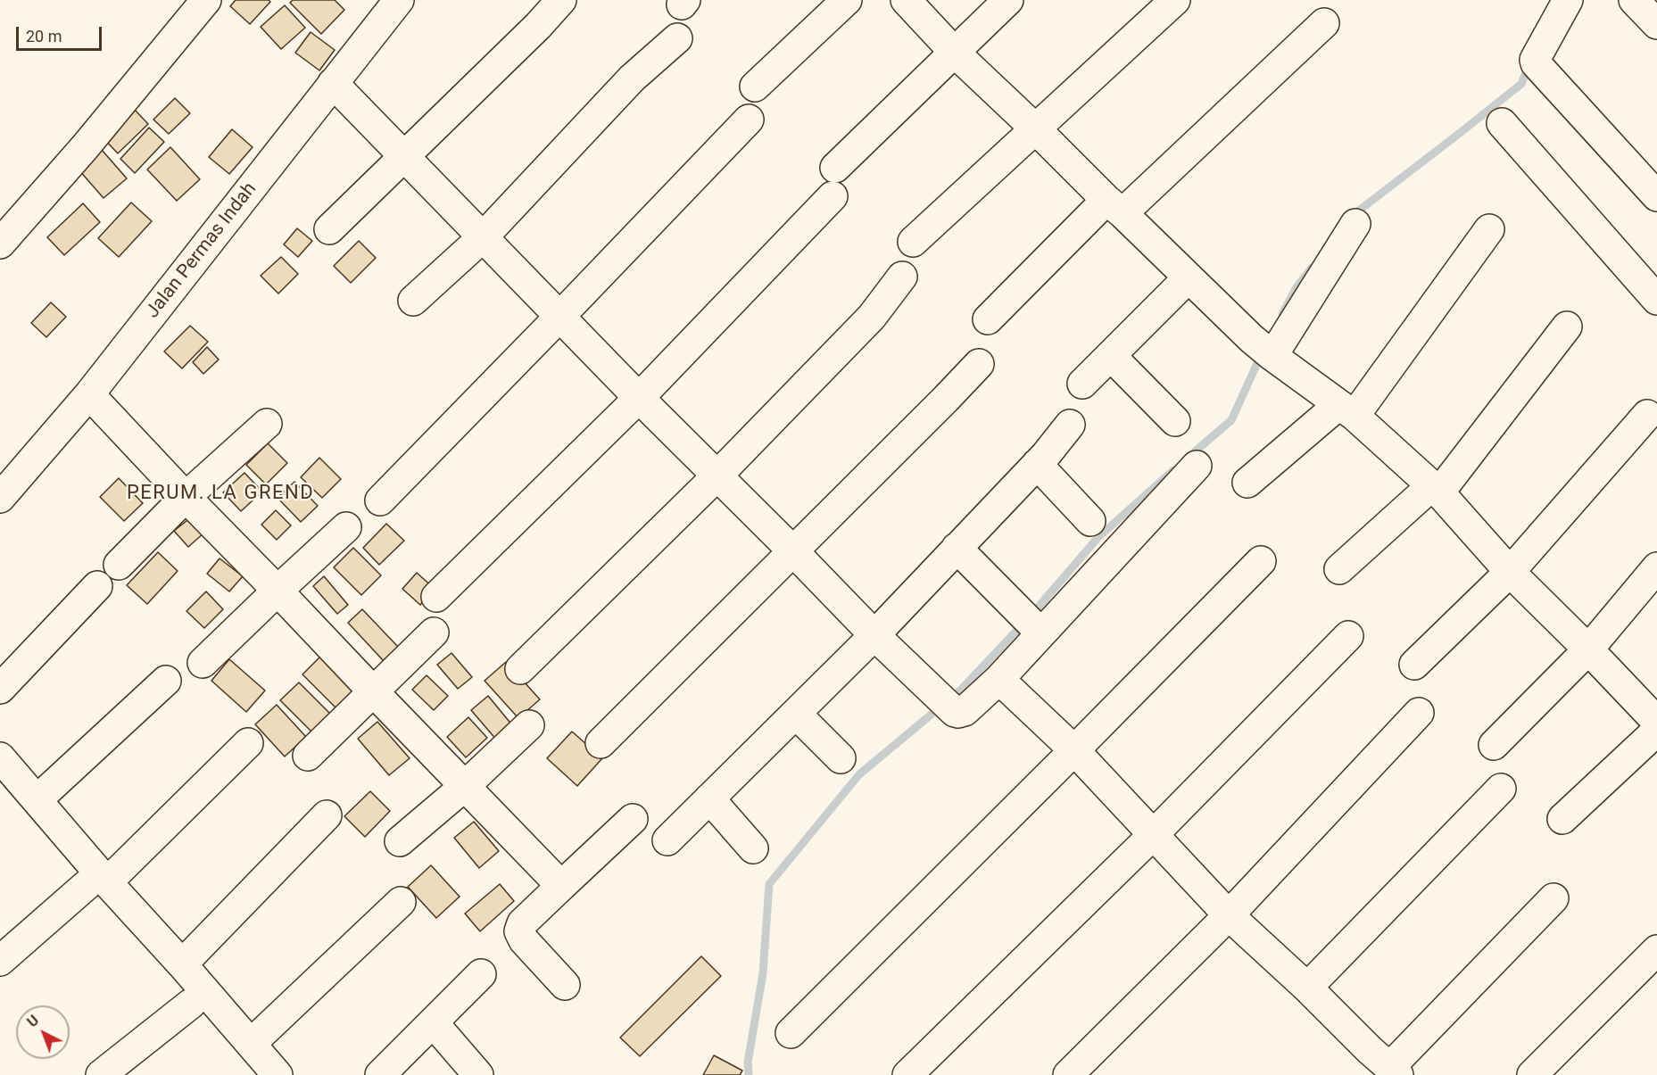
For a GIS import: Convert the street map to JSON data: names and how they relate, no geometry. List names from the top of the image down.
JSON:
{
  "streets": {
    "street": ["Jalan Permas Indah"]
  },
  "districts": ["PERUM. LA GREND"],
  "scale_bar": "20 m",
  "north": "top left"
}
